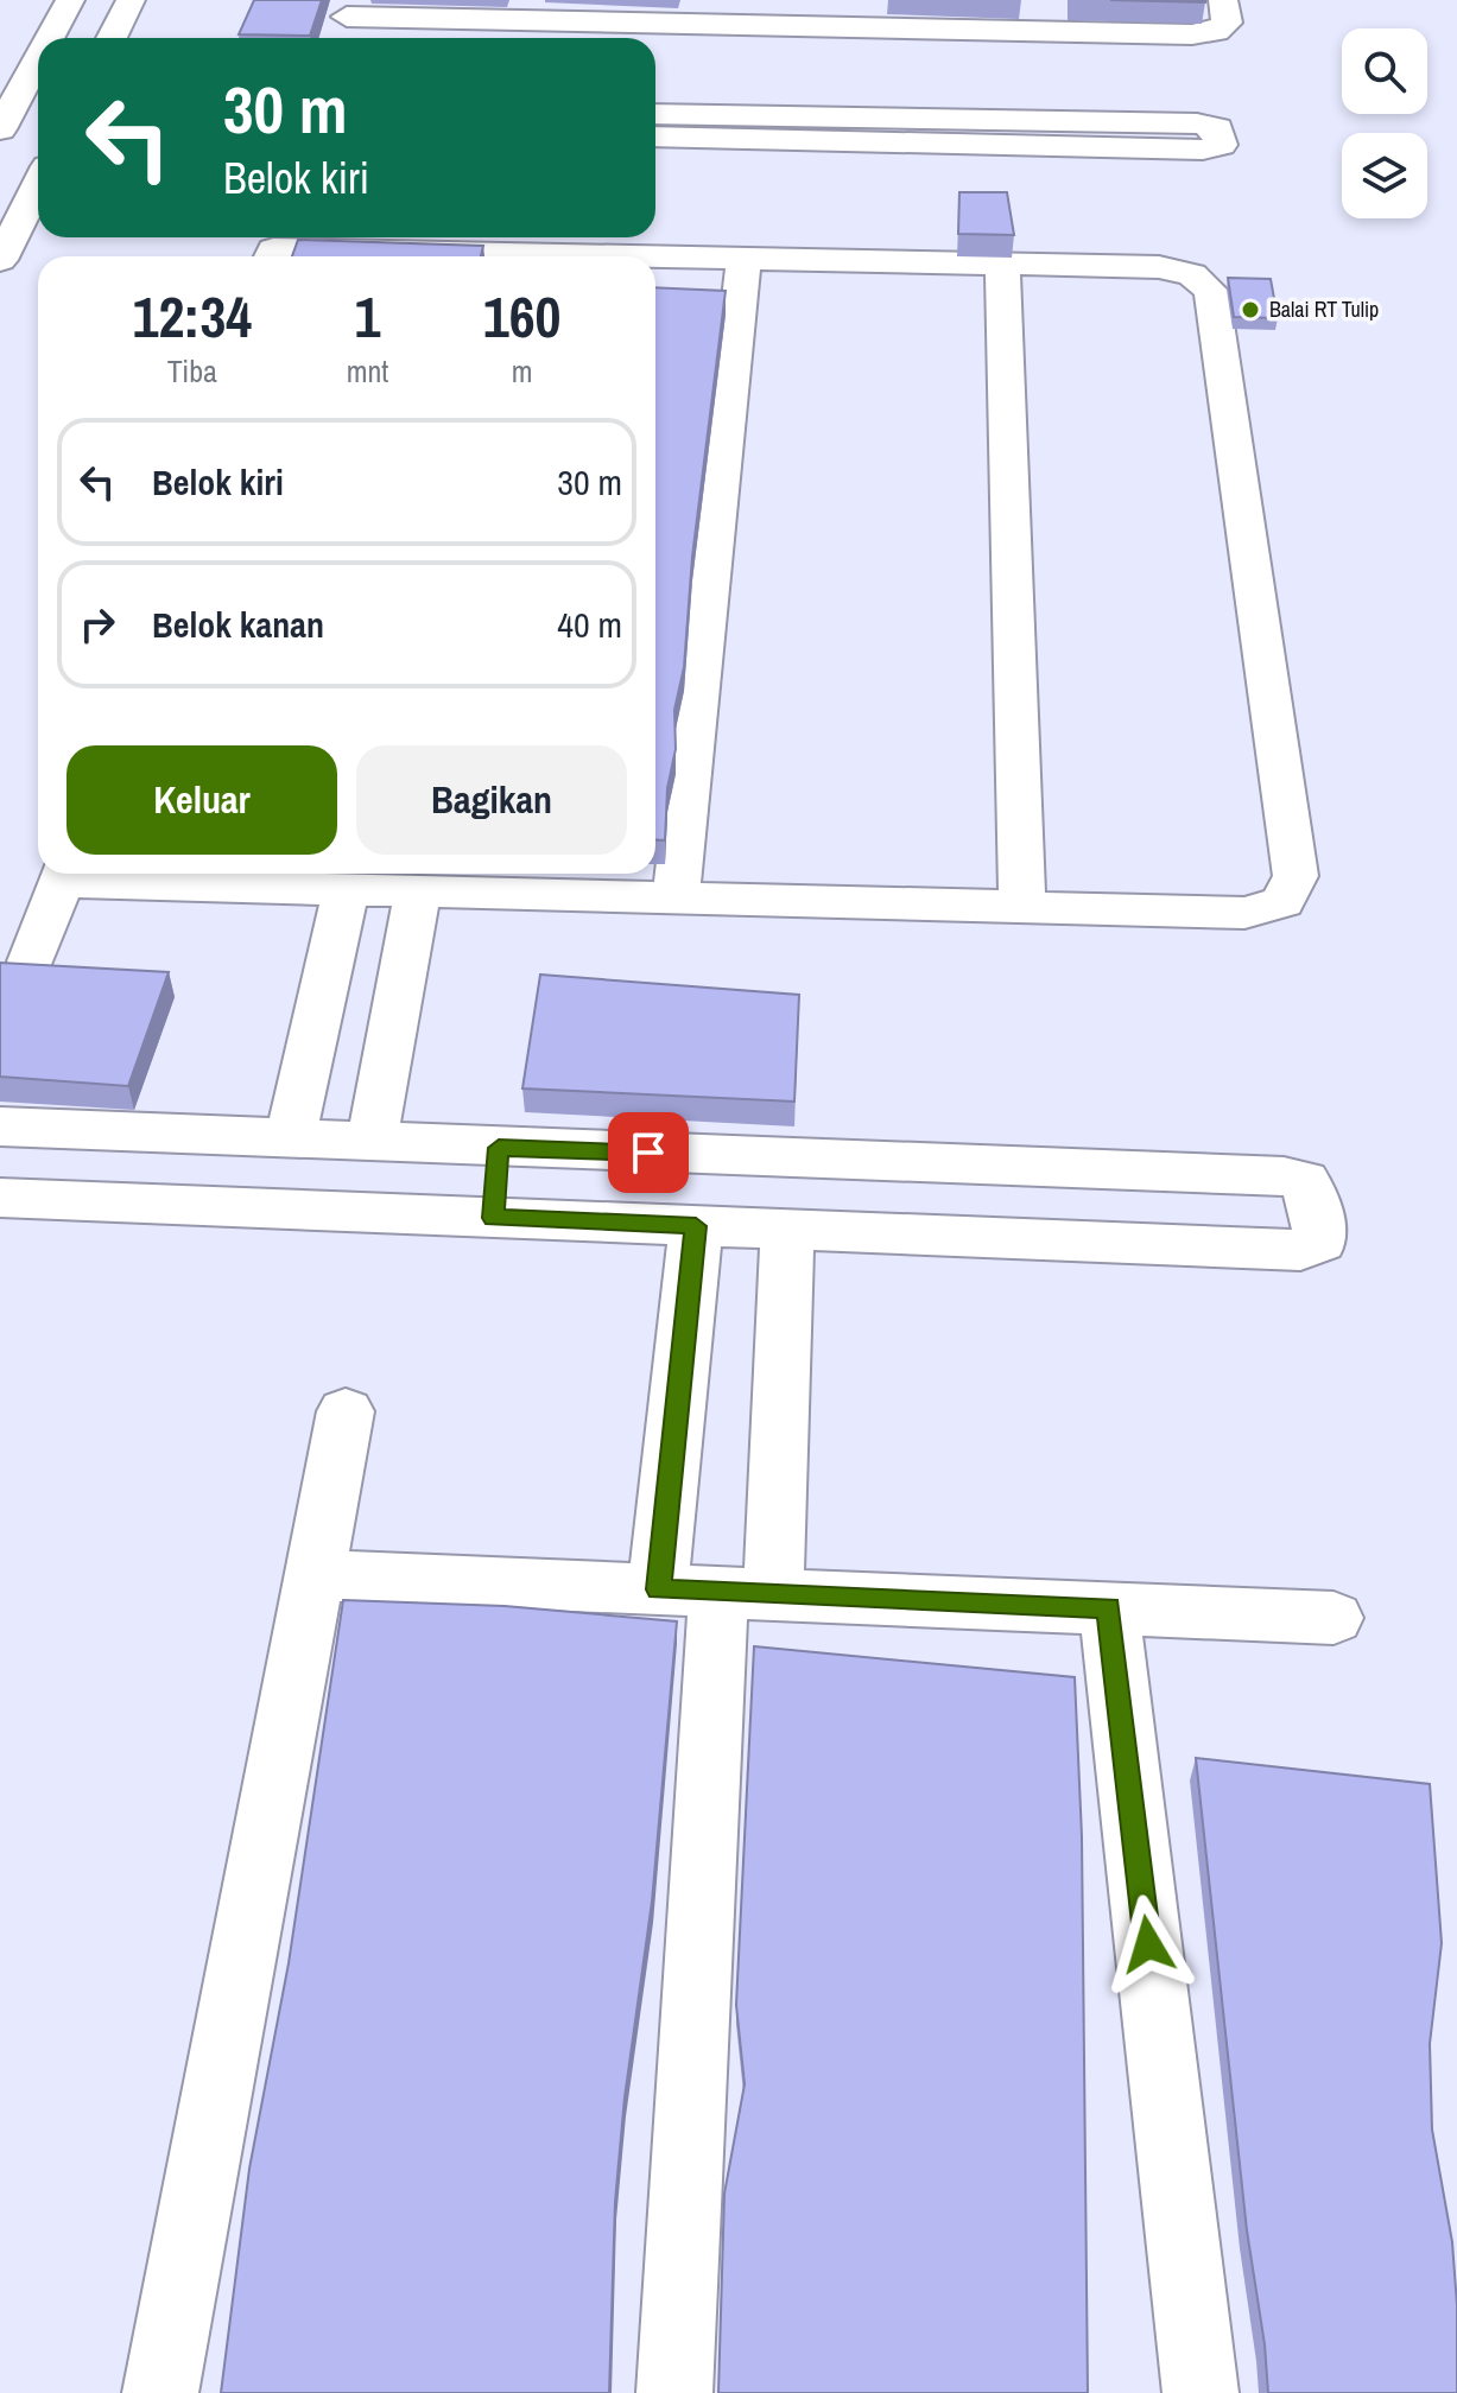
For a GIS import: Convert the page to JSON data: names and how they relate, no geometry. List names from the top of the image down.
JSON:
{
  "places": ["Balai RT Tulip"],
  "page": {
    "turn": ["30 m", "Belok kiri"],
    "eta": [
      "12:34",
      "Tiba",
      "1",
      "mnt",
      "160",
      "m"
    ],
    "list": [
      {
        "name": "Belok kiri",
        "value": "30 m"
      },
      {
        "name": "Belok kanan",
        "value": "40 m"
      }
    ],
    "buttons": ["Keluar", "Bagikan"]
  }
}
